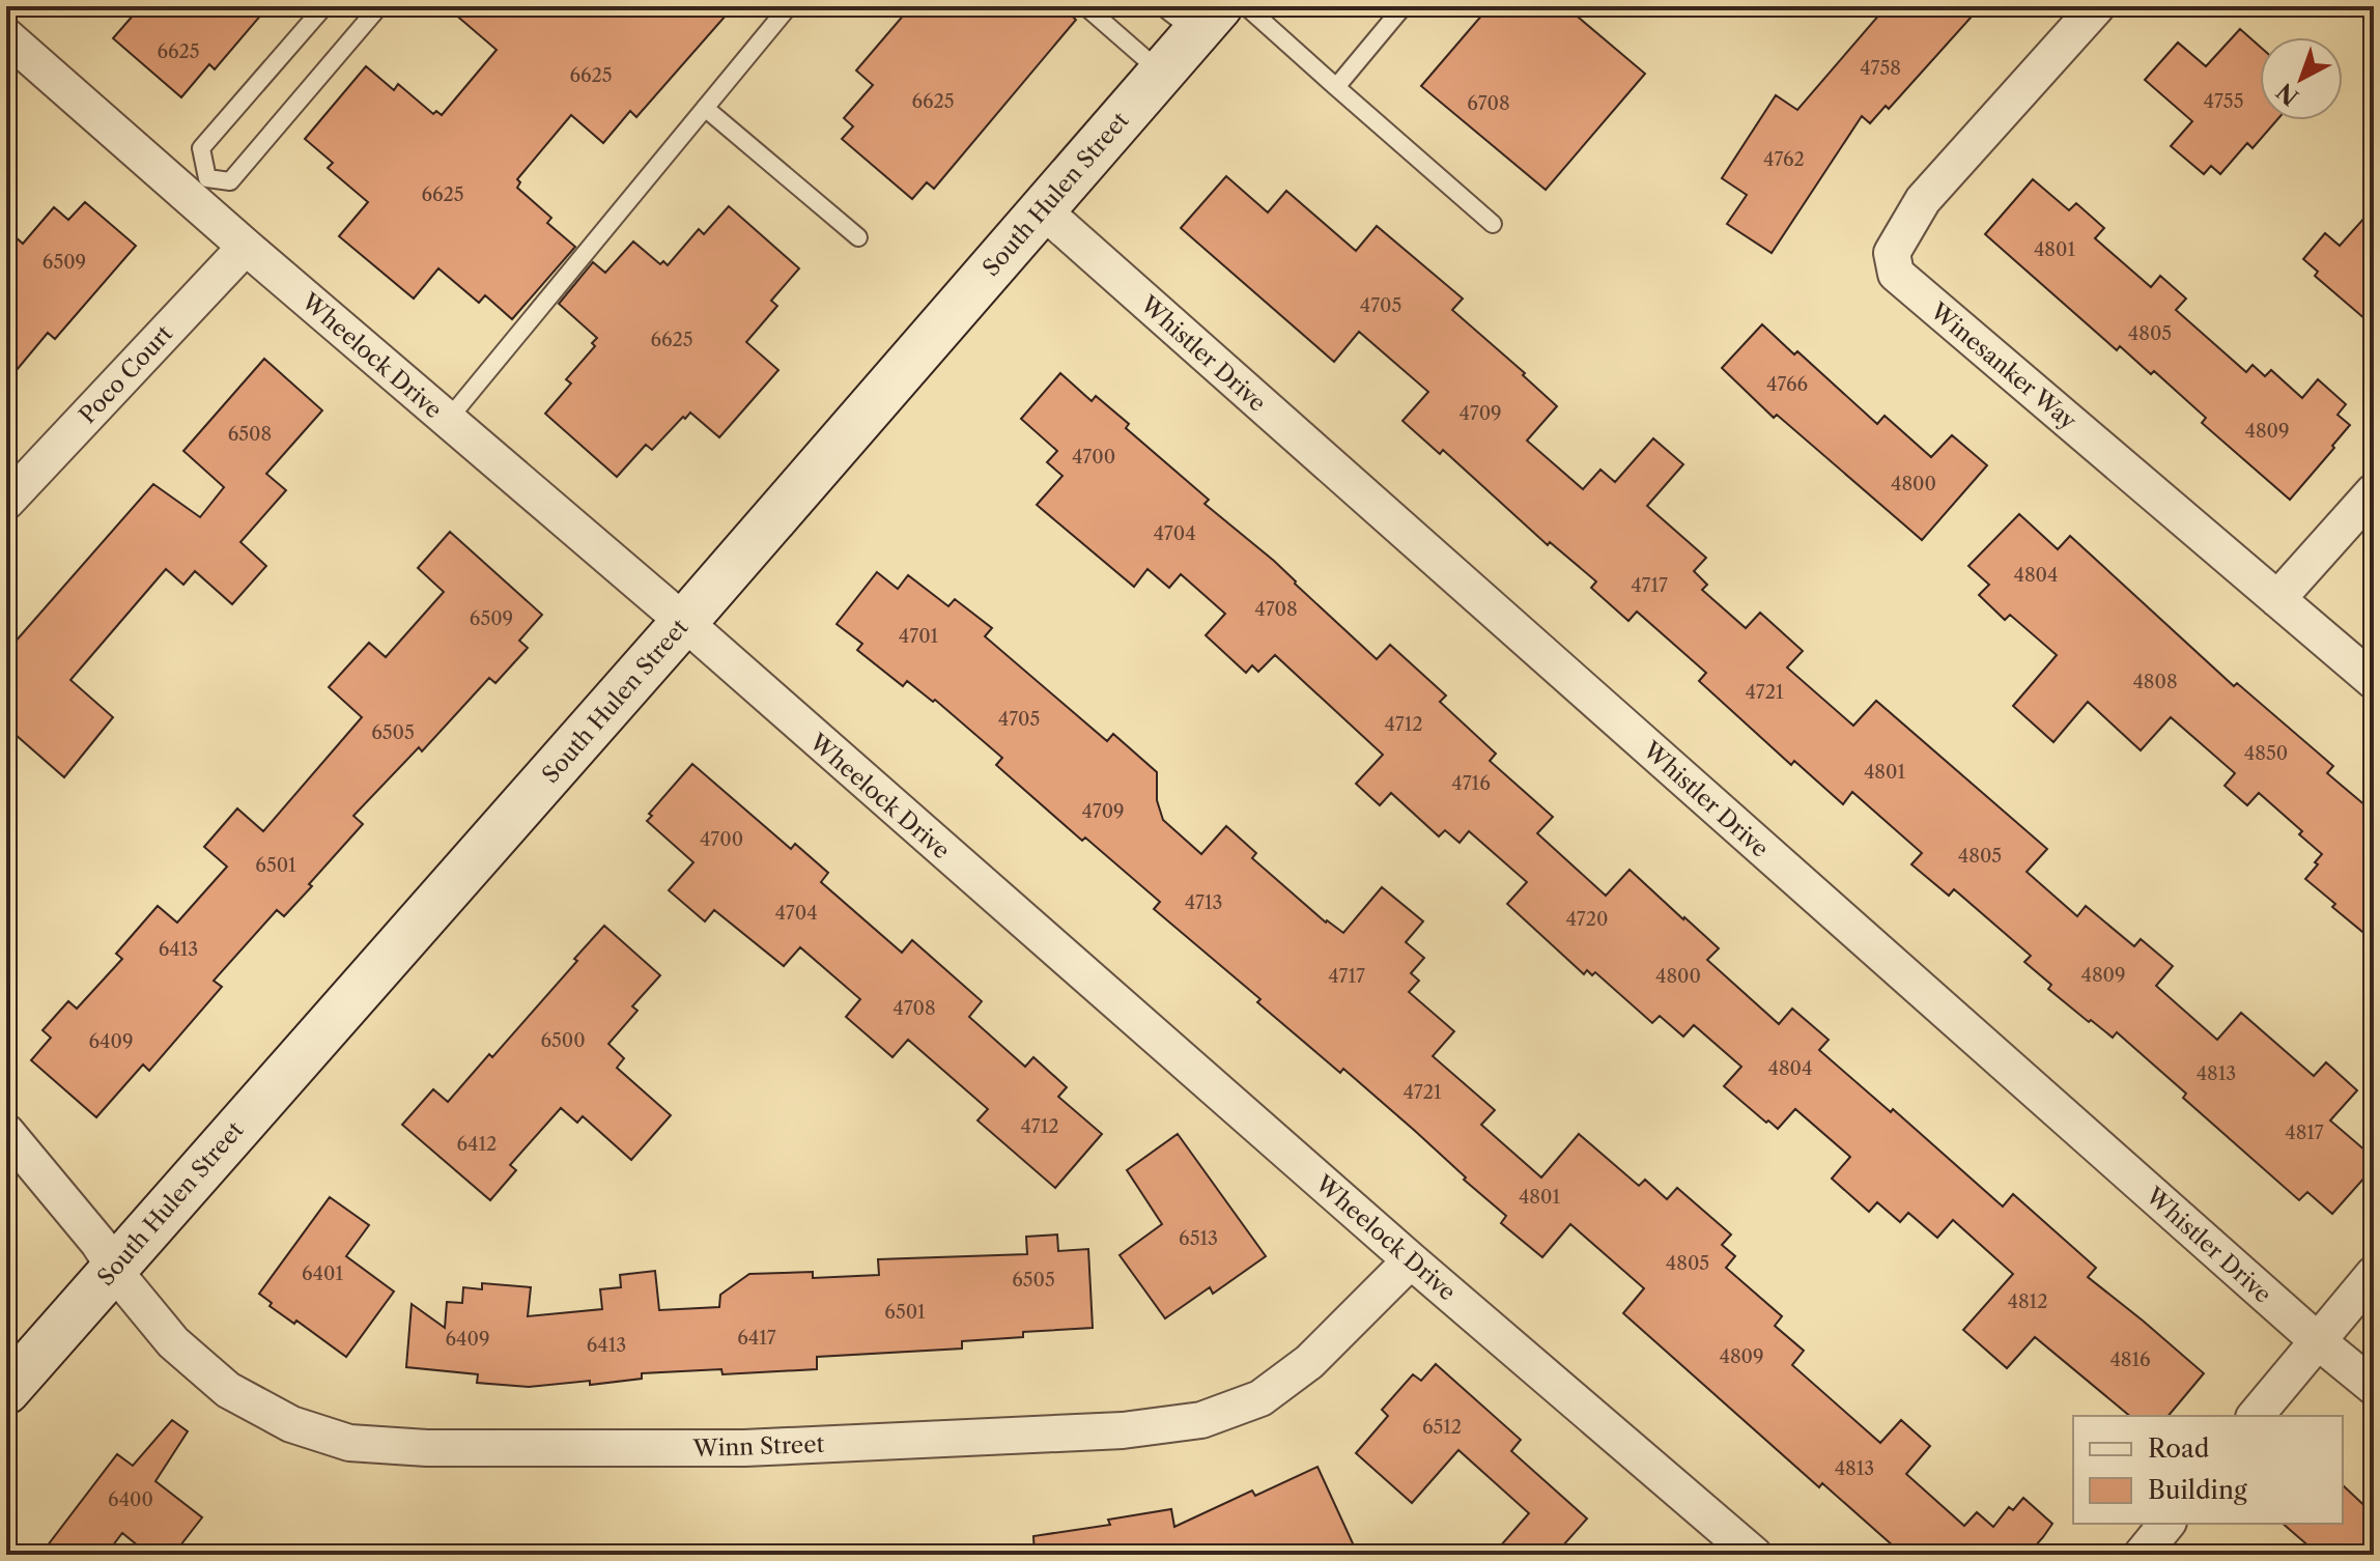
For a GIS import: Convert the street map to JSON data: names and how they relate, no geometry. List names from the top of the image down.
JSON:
{
  "streets": {
    "main road": ["South Hulen Street"],
    "street": [
      "Whistler Drive",
      "Wheelock Drive",
      "Winesanker Way",
      "Poco Court",
      "Winn Street"
    ]
  },
  "crossings": [
    ["South Hulen Street", "Whistler Drive"],
    ["South Hulen Street", "Wheelock Drive"],
    ["South Hulen Street", "Winn Street"],
    ["Wheelock Drive", "Poco Court"],
    ["Wheelock Drive", "Winn Street"]
  ],
  "house_numbers": [
    "6625",
    "4758",
    "6625",
    "6625",
    "4755",
    "6708",
    "4762",
    "6625",
    "4801",
    "6509",
    "4705",
    "4805",
    "6625",
    "4766",
    "4709",
    "4809",
    "6508",
    "4700",
    "4800",
    "4704",
    "4804",
    "4717",
    "4708",
    "6509",
    "4701",
    "4808",
    "4721",
    "4705",
    "4712",
    "6505",
    "4850",
    "4801",
    "4716",
    "4709",
    "4700",
    "4805",
    "6501",
    "4713",
    "4704",
    "4720",
    "6413",
    "4809",
    "4717",
    "4800",
    "4708",
    "6500",
    "6409",
    "4804",
    "4813",
    "4721",
    "4712",
    "4817",
    "6412",
    "4801",
    "6513",
    "4805",
    "6401",
    "6505",
    "4812",
    "6501",
    "6417",
    "6409",
    "6413",
    "4809",
    "4816",
    "6512",
    "4813",
    "6400"
  ],
  "legend": ["Road", "Building"],
  "north": "bottom left"
}
